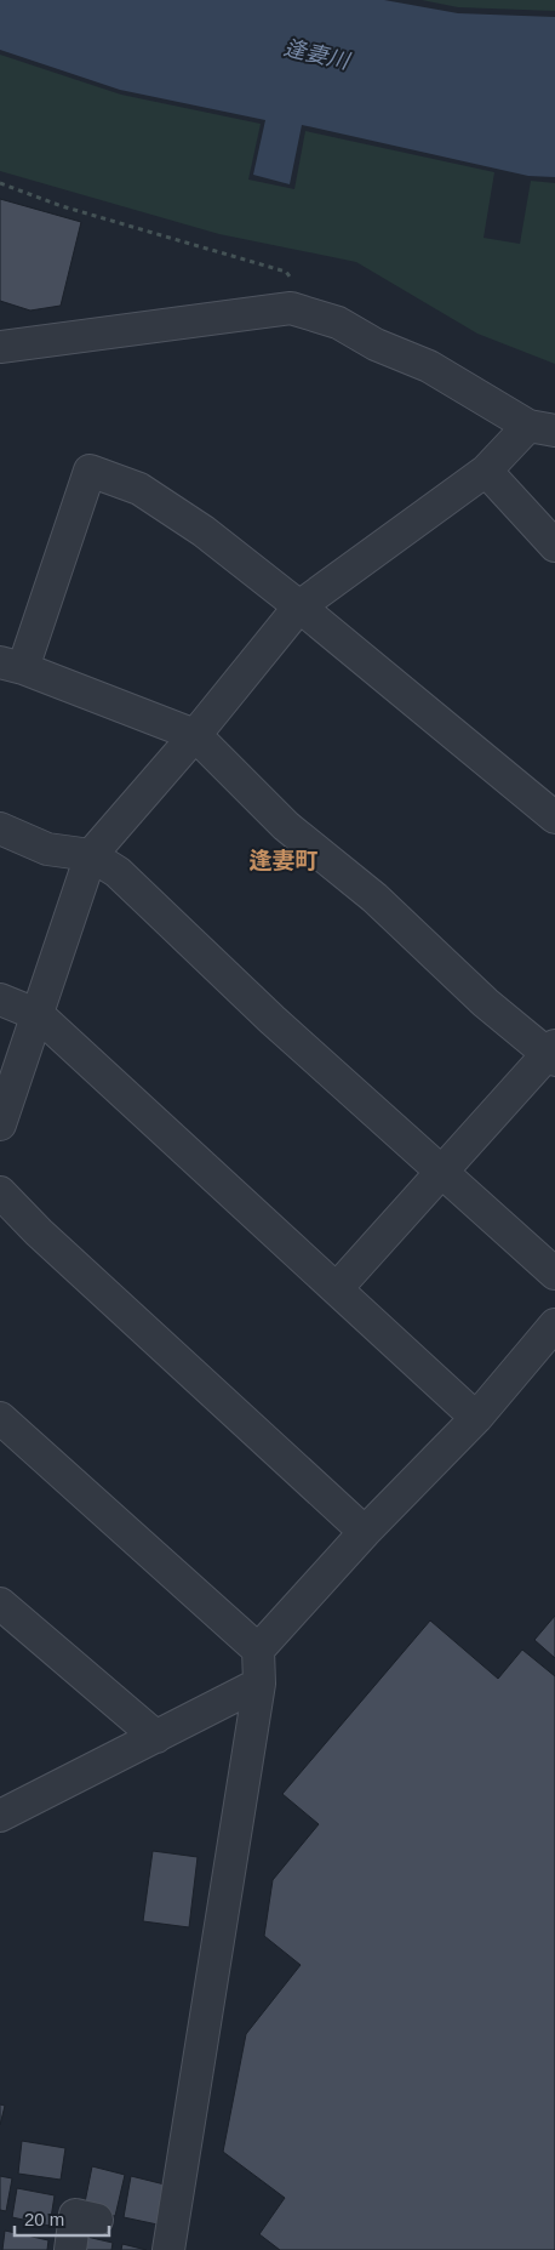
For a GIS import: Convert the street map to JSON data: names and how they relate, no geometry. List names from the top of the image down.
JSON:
{
  "districts": ["逢妻町"],
  "water": ["逢妻川"],
  "scale_bar": "20 m"
}
